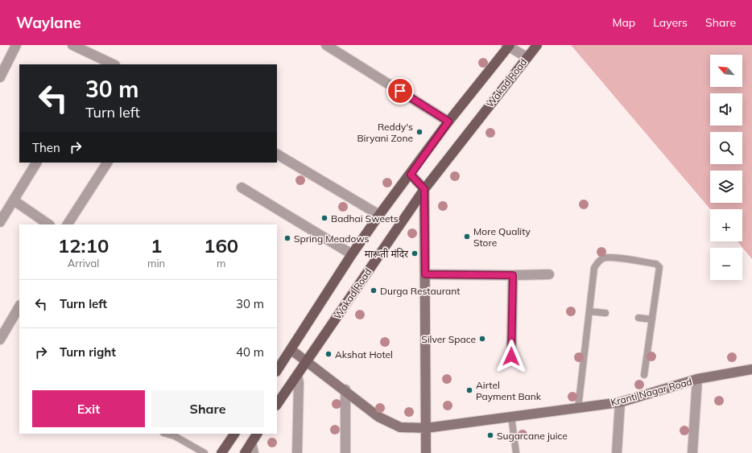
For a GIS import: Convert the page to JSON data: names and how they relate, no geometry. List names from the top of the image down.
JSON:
{
  "streets": {
    "main road": ["Wakad Road"],
    "street": ["Kranti Nagar Road"]
  },
  "crossings": [
    ["Wakad Road", "Kranti Nagar Road"]
  ],
  "places": [
    "Reddy's Biryani Zone",
    "Badhai Sweets",
    "More Quality Store",
    "Spring Meadows",
    "मारूती मंदिर",
    "Durga Restaurant",
    "Silver Space",
    "Akshat Hotel",
    "Airtel Payment Bank",
    "Sugarcane juice"
  ],
  "north": "top left",
  "page": {
    "header": "Waylane",
    "nav": ["Map", "Layers", "Share"],
    "map_buttons": ["+", "−"],
    "turn": ["30 m", "Turn left"],
    "then": "Then",
    "eta": [
      "12:10",
      "Arrival",
      "1",
      "min",
      "160",
      "m"
    ],
    "list": [
      {
        "name": "Turn left",
        "value": "30 m"
      },
      {
        "name": "Turn right",
        "value": "40 m"
      }
    ],
    "buttons": ["Exit", "Share"]
  }
}
